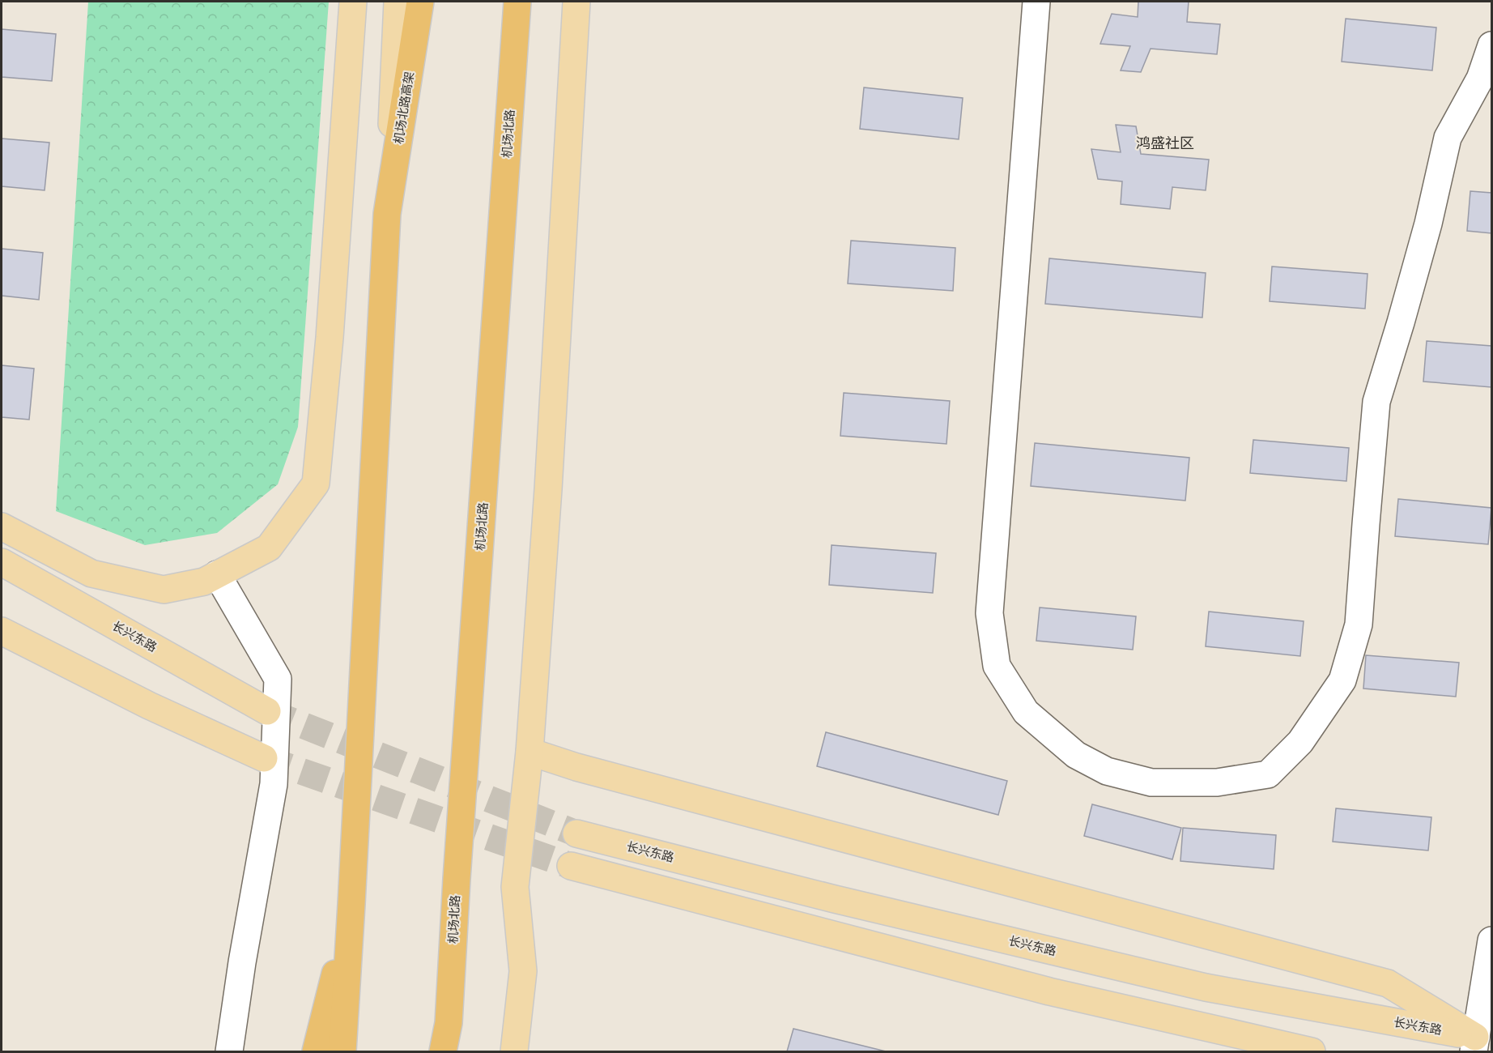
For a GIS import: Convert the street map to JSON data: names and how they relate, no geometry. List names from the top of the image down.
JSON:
{
  "streets": {
    "highway": ["机场北路高架", "机场北路"],
    "main road": ["长兴东路"]
  },
  "districts": ["鸿盛社区"]
}
